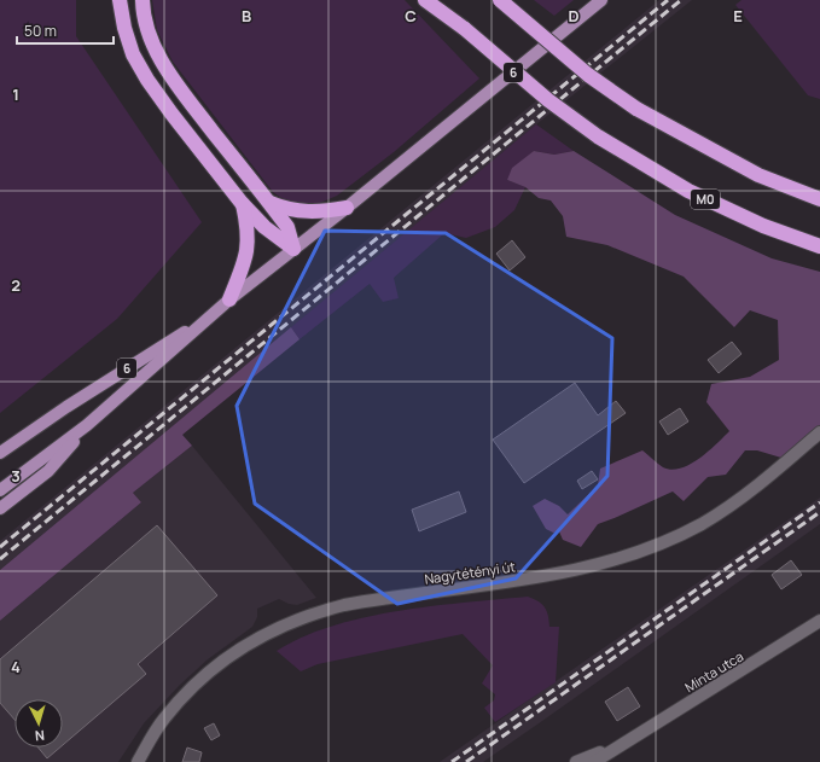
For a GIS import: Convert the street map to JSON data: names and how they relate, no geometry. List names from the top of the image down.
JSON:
{
  "streets": {
    "highway": ["M0"],
    "main road": ["6", "Nagytétényi út", "Minta utca"]
  },
  "scale_bar": "50 m",
  "north": "bottom",
  "grid": {
    "columns": [
      "B",
      "C",
      "D",
      "E"
    ],
    "rows": [
      "1",
      "2",
      "3",
      "4"
    ]
  }
}
